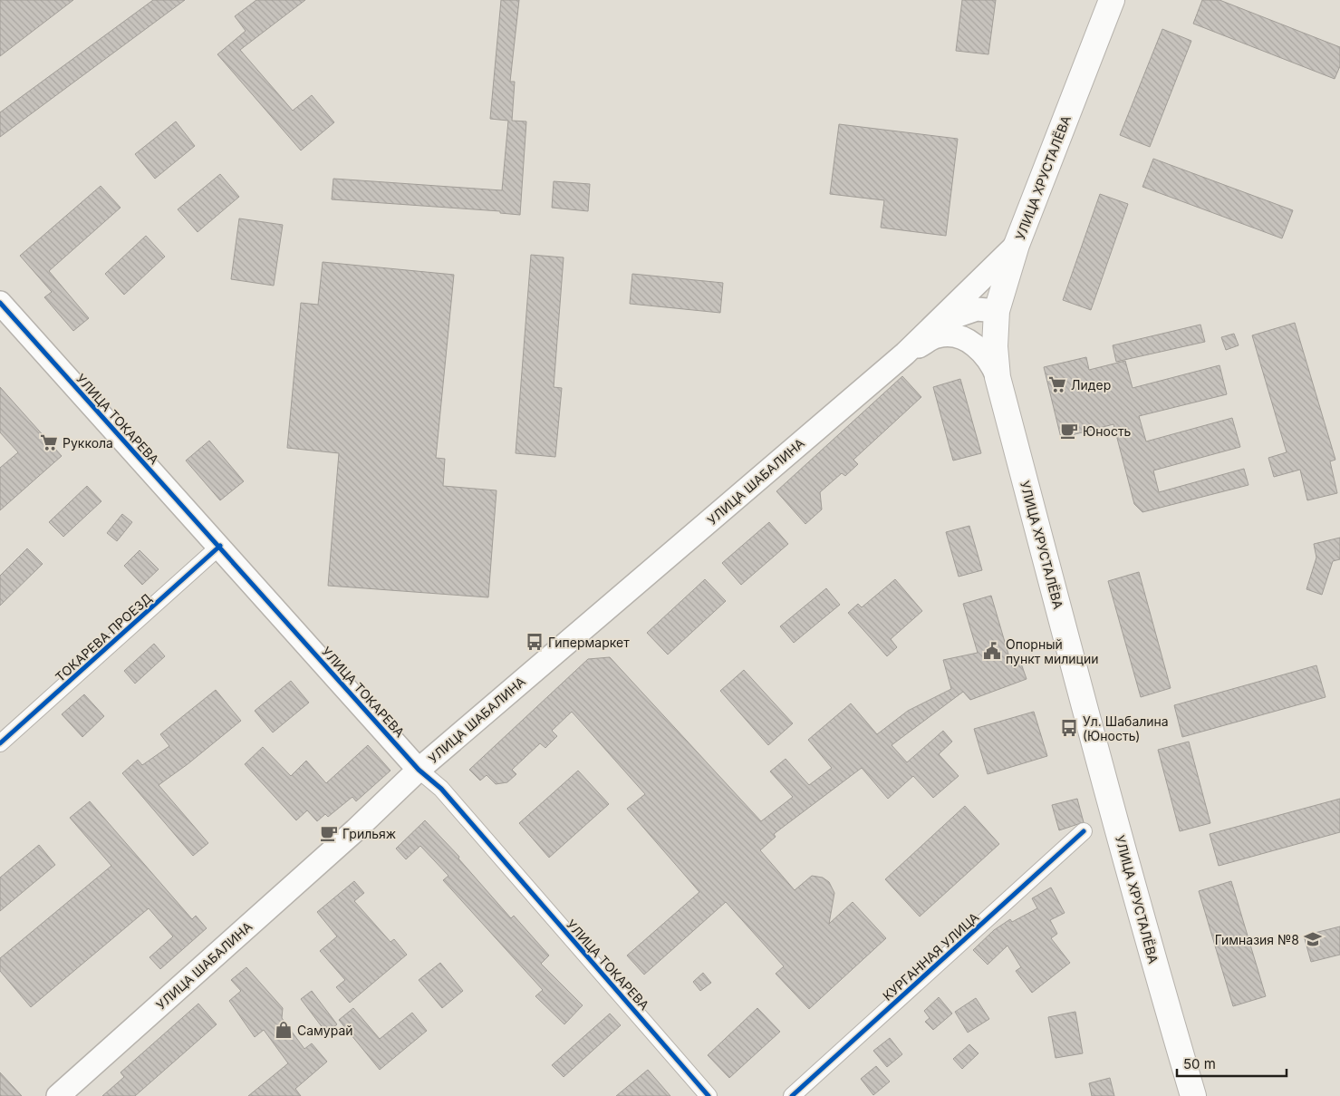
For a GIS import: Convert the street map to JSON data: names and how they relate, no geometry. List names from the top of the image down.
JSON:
{
  "streets": {
    "main road": ["УЛИЦА ХРУСТАЛЁВА", "УЛИЦА ТОКАРЕВА", "УЛИЦА ШАБАЛИНА"],
    "street": ["ТОКАРЕВА ПРОЕЗД", "КУРГАННАЯ УЛИЦА"]
  },
  "crossings": [
    ["УЛИЦА ХРУСТАЛЁВА", "УЛИЦА ШАБАЛИНА"],
    ["УЛИЦА ТОКАРЕВА", "УЛИЦА ШАБАЛИНА"],
    ["УЛИЦА ТОКАРЕВА", "ТОКАРЕВА ПРОЕЗД"]
  ],
  "places": {
    "supermarket": ["Лидер", "Руккола"],
    "cafe": ["Юность", "Грильяж"],
    "bus stop": ["Гипермаркет", "Ул. Шабалина (Юность)"],
    "public building": ["Опорный пункт милиции"],
    "school or university": ["Гимназия №8"],
    "shop": ["Самурай"]
  },
  "scale_bar": "50 m"
}
